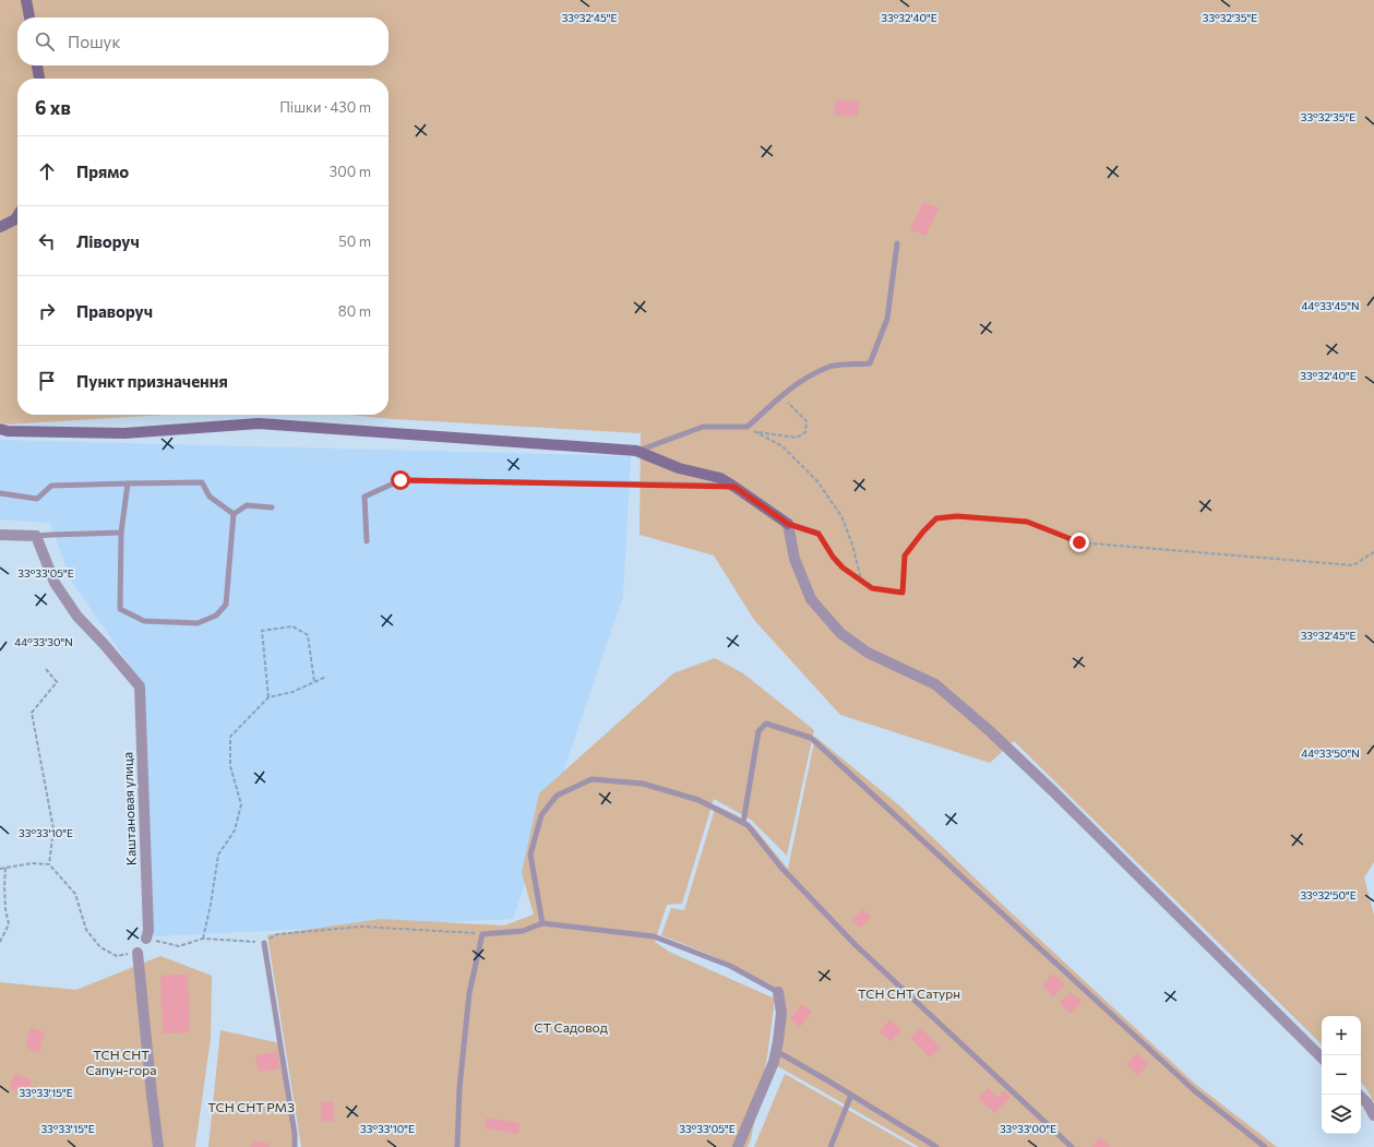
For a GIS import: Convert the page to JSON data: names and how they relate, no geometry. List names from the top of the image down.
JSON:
{
  "streets": {
    "street": ["Каштановая улица"]
  },
  "parks": [
    "ТСН СНТ Сатурн",
    "СТ Садовод",
    "ТСН СНТ Сапун-гора",
    "ТСН СНТ РМЗ"
  ],
  "page": {
    "search": "Пошук",
    "heading": ["6 хв", "Пішки · 430 m"],
    "list": [
      ["Прямо", "300 m"],
      ["Ліворуч", "50 m"],
      ["Праворуч", "80 m"],
      "Пункт призначення"
    ],
    "map_buttons": ["+", "−"]
  },
  "coordinates": [
    "33°32'45\"E",
    "33°32'35\"E",
    "33°32'40\"E",
    "44°33'45\"N",
    "33°33'05\"E",
    "44°33'30\"N",
    "44°33'50\"N",
    "33°33'10\"E",
    "33°32'50\"E",
    "33°33'15\"E",
    "33°33'00\"E"
  ]
}
